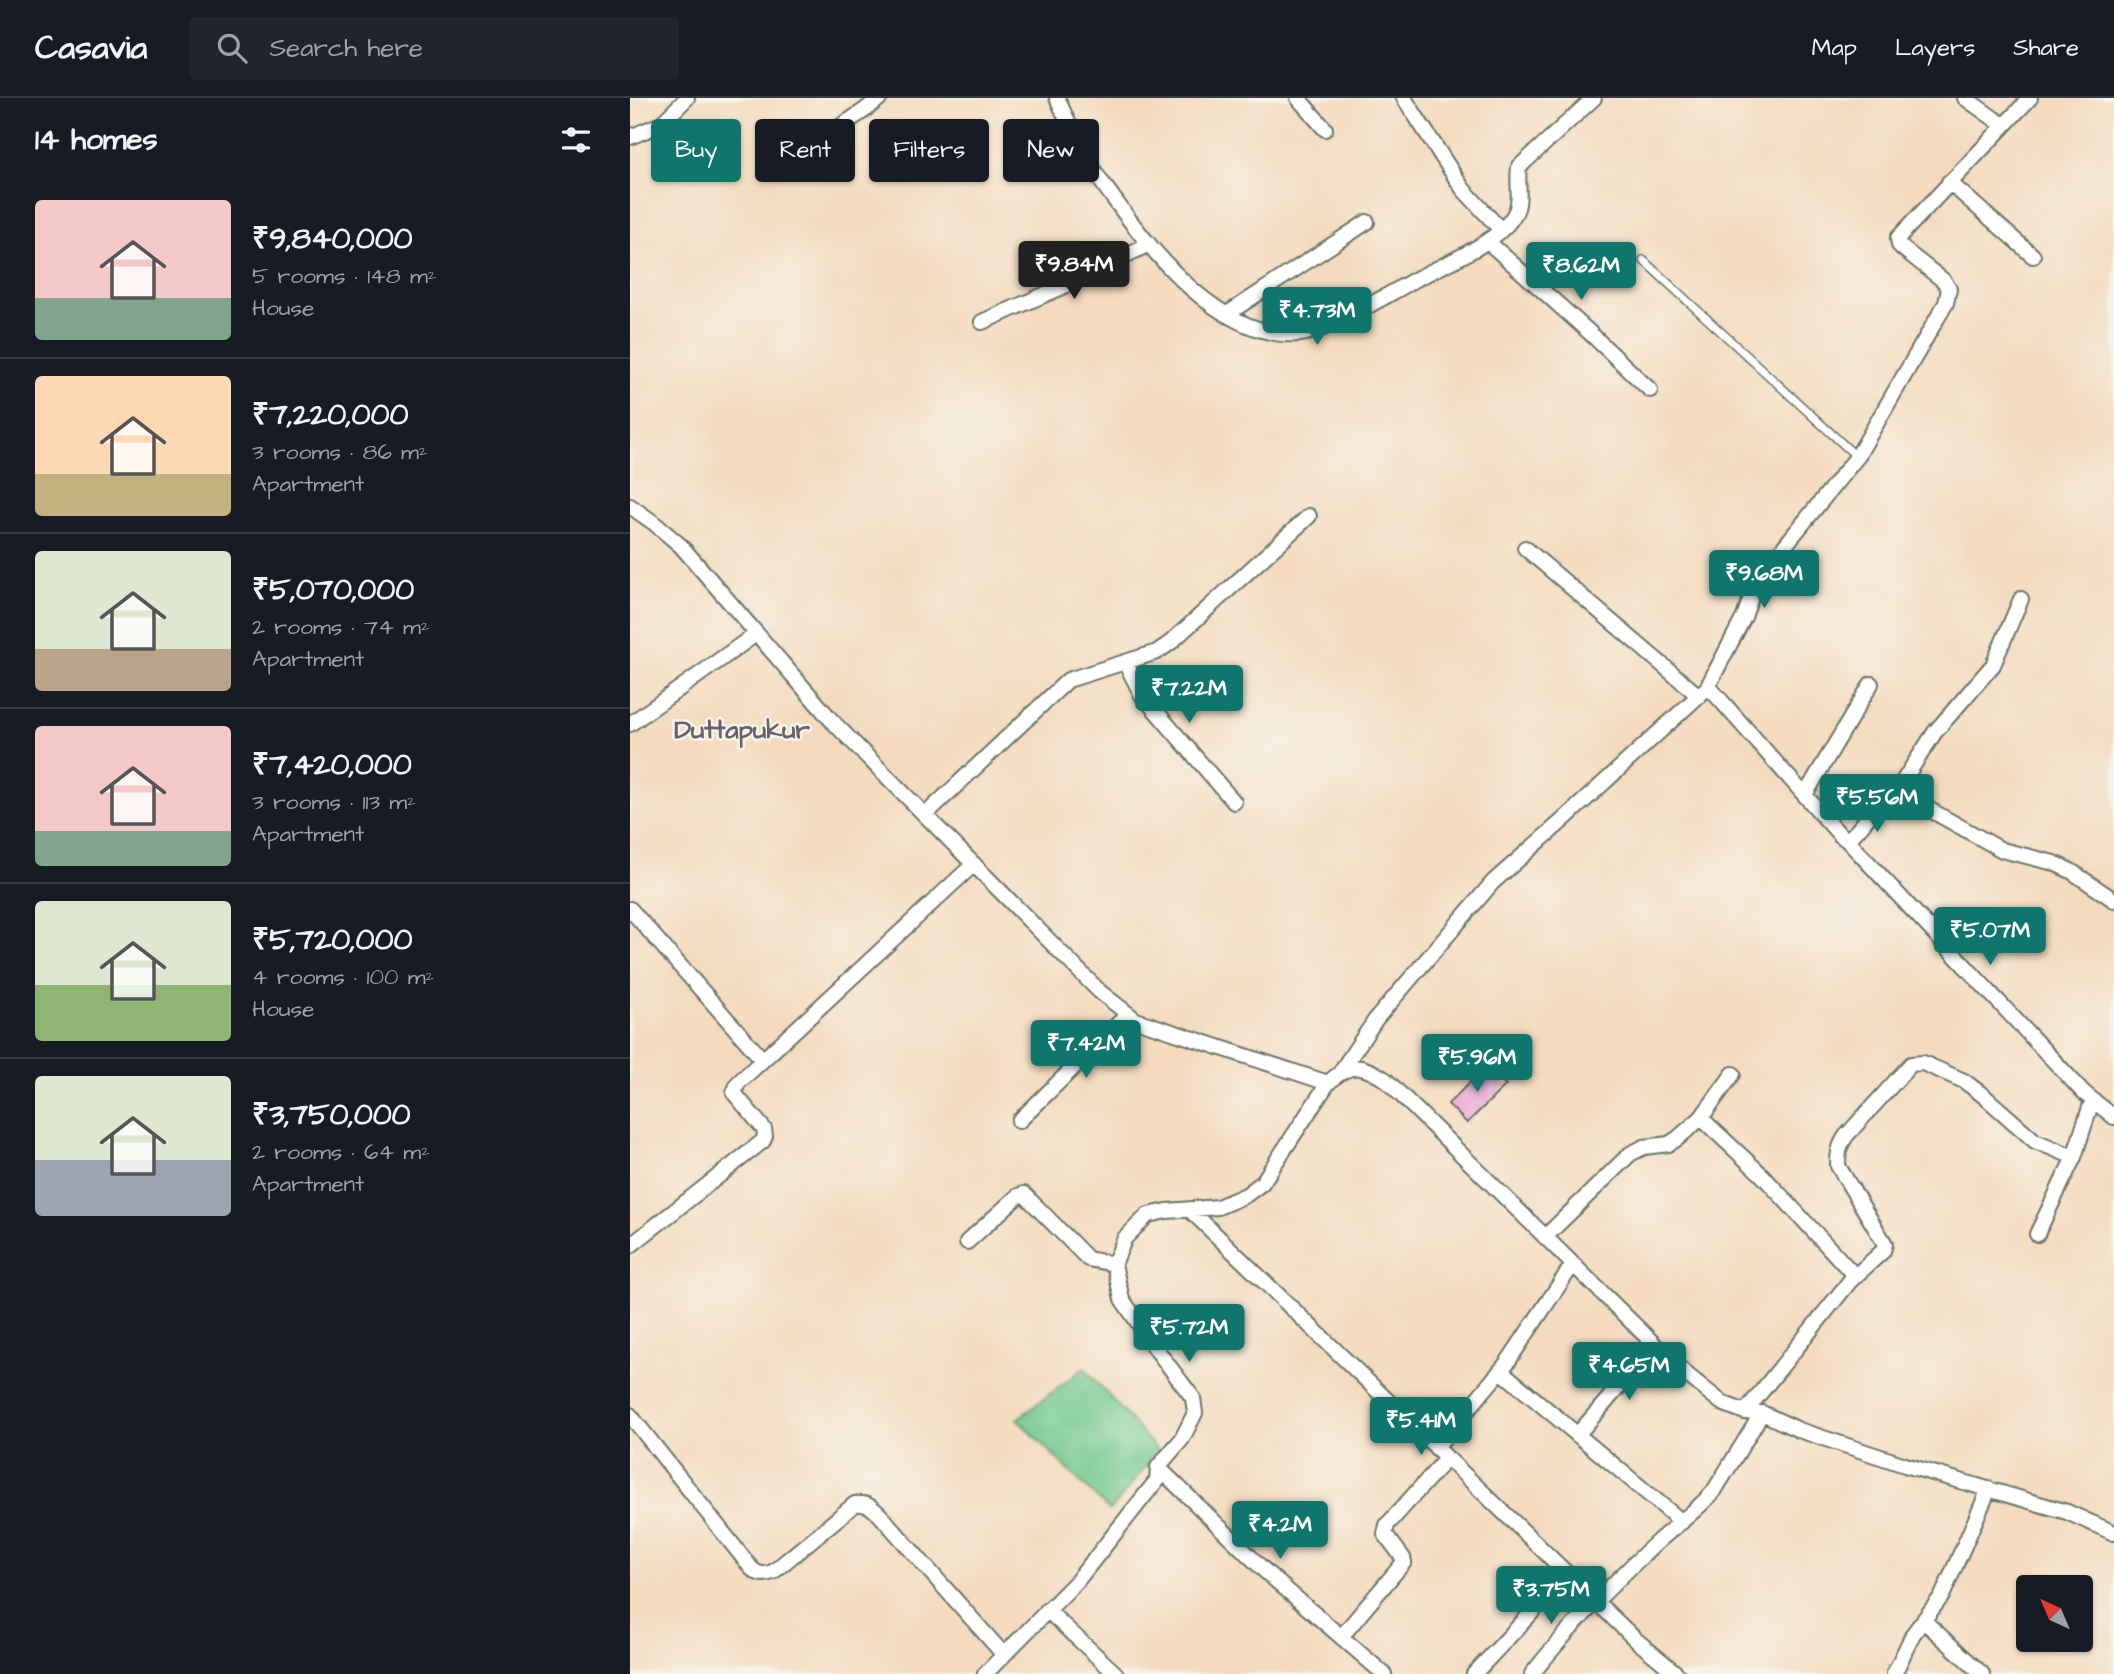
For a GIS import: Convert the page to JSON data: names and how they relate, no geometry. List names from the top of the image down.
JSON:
{
  "districts": ["Duttapukur"],
  "north": "top left",
  "page": {
    "header": "Casavia",
    "search": "Search here",
    "nav": ["Map", "Layers", "Share"],
    "heading": "14 homes",
    "chip": [
      "Buy",
      "Rent",
      "Filters",
      "New"
    ],
    "list": [
      {
        "name": "₹9,840,000",
        "note": "5 rooms · 148 m² · House"
      },
      {
        "name": "₹7,220,000",
        "note": "3 rooms · 86 m² · Apartment"
      },
      {
        "name": "₹5,070,000",
        "note": "2 rooms · 74 m² · Apartment"
      },
      {
        "name": "₹7,420,000",
        "note": "3 rooms · 113 m² · Apartment"
      },
      {
        "name": "₹5,720,000",
        "note": "4 rooms · 100 m² · House"
      },
      {
        "name": "₹3,750,000",
        "note": "2 rooms · 64 m² · Apartment"
      }
    ],
    "price": [
      "₹9.84M",
      "₹8.62M",
      "₹4.73M",
      "₹9.68M",
      "₹7.22M",
      "₹5.56M",
      "₹5.07M",
      "₹7.42M",
      "₹5.96M",
      "₹5.72M",
      "₹4.65M",
      "₹5.41M",
      "₹4.2M",
      "₹3.75M"
    ]
  }
}
